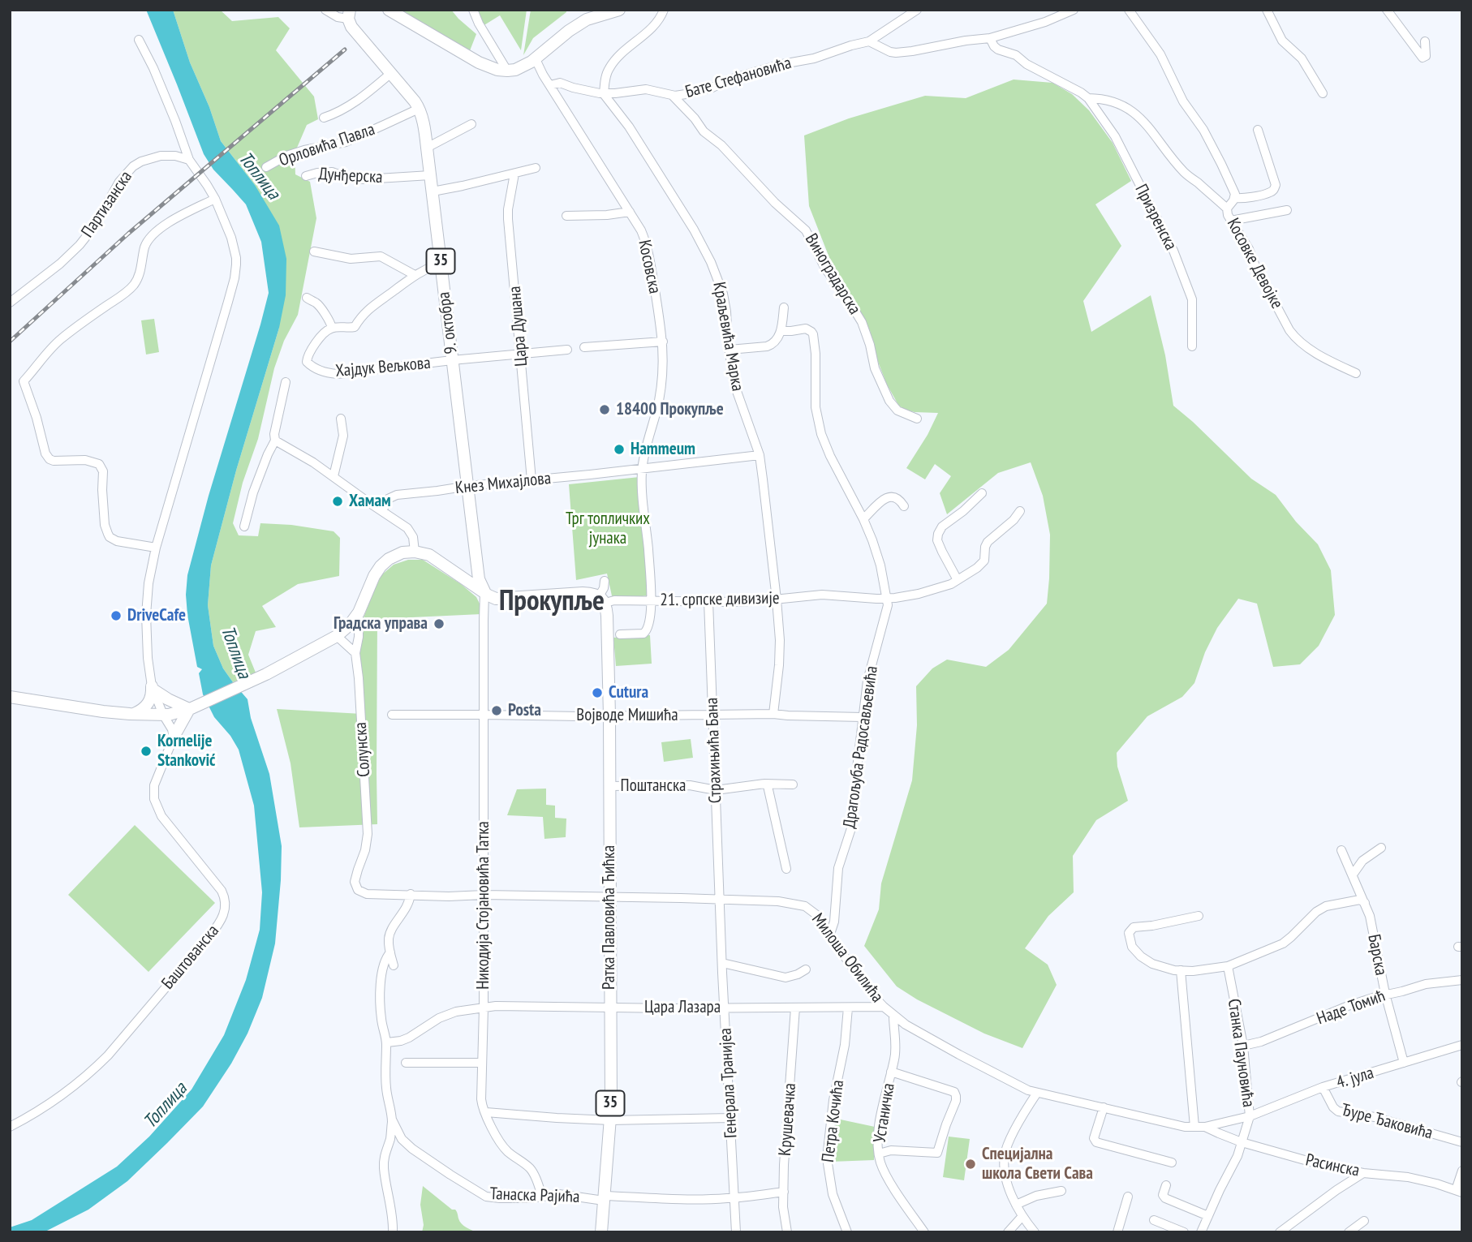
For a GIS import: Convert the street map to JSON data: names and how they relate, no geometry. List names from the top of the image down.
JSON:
{
  "streets": {
    "main road": [
      "35",
      "9. октобра",
      "21. српске дивизије",
      "Ратка Павловића Ћићка"
    ],
    "street": [
      "Бате Стефановића",
      "Орловића Павла",
      "Дунђерска",
      "Партизанска",
      "Призренска",
      "Косовке Девојке",
      "Косовска",
      "Виноградарска",
      "Цара Душана",
      "Краљевића Марка",
      "Хајдук Вељкова",
      "Кнез Михајлова",
      "Војводе Мишића",
      "Драгољуба Радосављевића",
      "Солунска",
      "Страхињића Бана",
      "Поштанска",
      "Никодија Стојановића Татка",
      "Барска",
      "Баштованска",
      "Милоша Обилића",
      "Цара Лазара",
      "Наде Томић",
      "Станка Пауновића",
      "4. јула",
      "Генерала Транијеа",
      "Устаничка",
      "Крушевачка",
      "Петра Кочића",
      "Ђуре Ђаковића",
      "Расинска",
      "Танаска Рајића"
    ]
  },
  "crossings": [
    ["Бате Стефановића", "Косовска"],
    ["Бате Стефановића", "Виноградарска"],
    ["Бате Стефановића", "Краљевића Марка"],
    ["Орловића Павла", "9. октобра"],
    ["Дунђерска", "9. октобра"],
    ["Призренска", "Косовке Девојке"],
    ["Косовска", "Кнез Михајлова"],
    ["9. октобра", "Хајдук Вељкова"],
    ["9. октобра", "Кнез Михајлова"],
    ["9. октобра", "21. српске дивизије"],
    ["9. октобра", "Никодија Стојановића Татка"],
    ["Цара Душана", "Хајдук Вељкова"],
    ["Цара Душана", "Кнез Михајлова"],
    ["Краљевића Марка", "Кнез Михајлова"],
    ["Краљевића Марка", "21. српске дивизије"],
    ["Краљевића Марка", "Војводе Мишића"],
    ["21. српске дивизије", "Драгољуба Радосављевића"],
    ["21. српске дивизије", "Страхињића Бана"],
    ["21. српске дивизије", "Никодија Стојановића Татка"],
    ["21. српске дивизије", "Ратка Павловића Ћићка"],
    ["Војводе Мишића", "Драгољуба Радосављевића"],
    ["Војводе Мишића", "Страхињића Бана"],
    ["Војводе Мишића", "Никодија Стојановића Татка"],
    ["Војводе Мишића", "Ратка Павловића Ћићка"],
    ["Драгољуба Радосављевића", "Милоша Обилића"],
    ["Солунска", "Милоша Обилића"],
    ["Страхињића Бана", "Поштанска"],
    ["Страхињића Бана", "Милоша Обилића"],
    ["Страхињића Бана", "Генерала Транијеа"],
    ["Поштанска", "Ратка Павловића Ћићка"],
    ["Никодија Стојановића Татка", "Милоша Обилића"],
    ["Никодија Стојановића Татка", "Цара Лазара"],
    ["Никодија Стојановића Татка", "Танаска Рајића"],
    ["Ратка Павловића Ћићка", "Милоша Обилића"],
    ["Ратка Павловића Ћићка", "Цара Лазара"],
    ["Ратка Павловића Ћићка", "Танаска Рајића"],
    ["Барска", "Наде Томић"],
    ["Барска", "4. јула"],
    ["Милоша Обилића", "Цара Лазара"],
    ["Милоша Обилића", "Станка Пауновића"],
    ["Милоша Обилића", "4. јула"],
    ["Милоша Обилића", "Генерала Транијеа"],
    ["Милоша Обилића", "Устаничка"],
    ["Милоша Обилића", "Расинска"],
    ["Цара Лазара", "Генерала Транијеа"],
    ["Цара Лазара", "Крушевачка"],
    ["Цара Лазара", "Петра Кочића"],
    ["Наде Томић", "Станка Пауновића"],
    ["Станка Пауновића", "4. јула"],
    ["Станка Пауновића", "Расинска"],
    ["4. јула", "Ђуре Ђаковића"],
    ["Генерала Транијеа", "Танаска Рајића"],
    ["Крушевачка", "Танаска Рајића"]
  ],
  "districts": ["Прокупље"],
  "water": ["Топлица"],
  "parks": ["Трг топличких јунака"],
  "places": [
    "18400 Прокупље",
    "Hammeum",
    "Хамам",
    "DriveCafe",
    "Градска управа",
    "Cutura",
    "Posta",
    "Kornelije Stanković",
    "Специјална школа Свети Сава"
  ]
}
